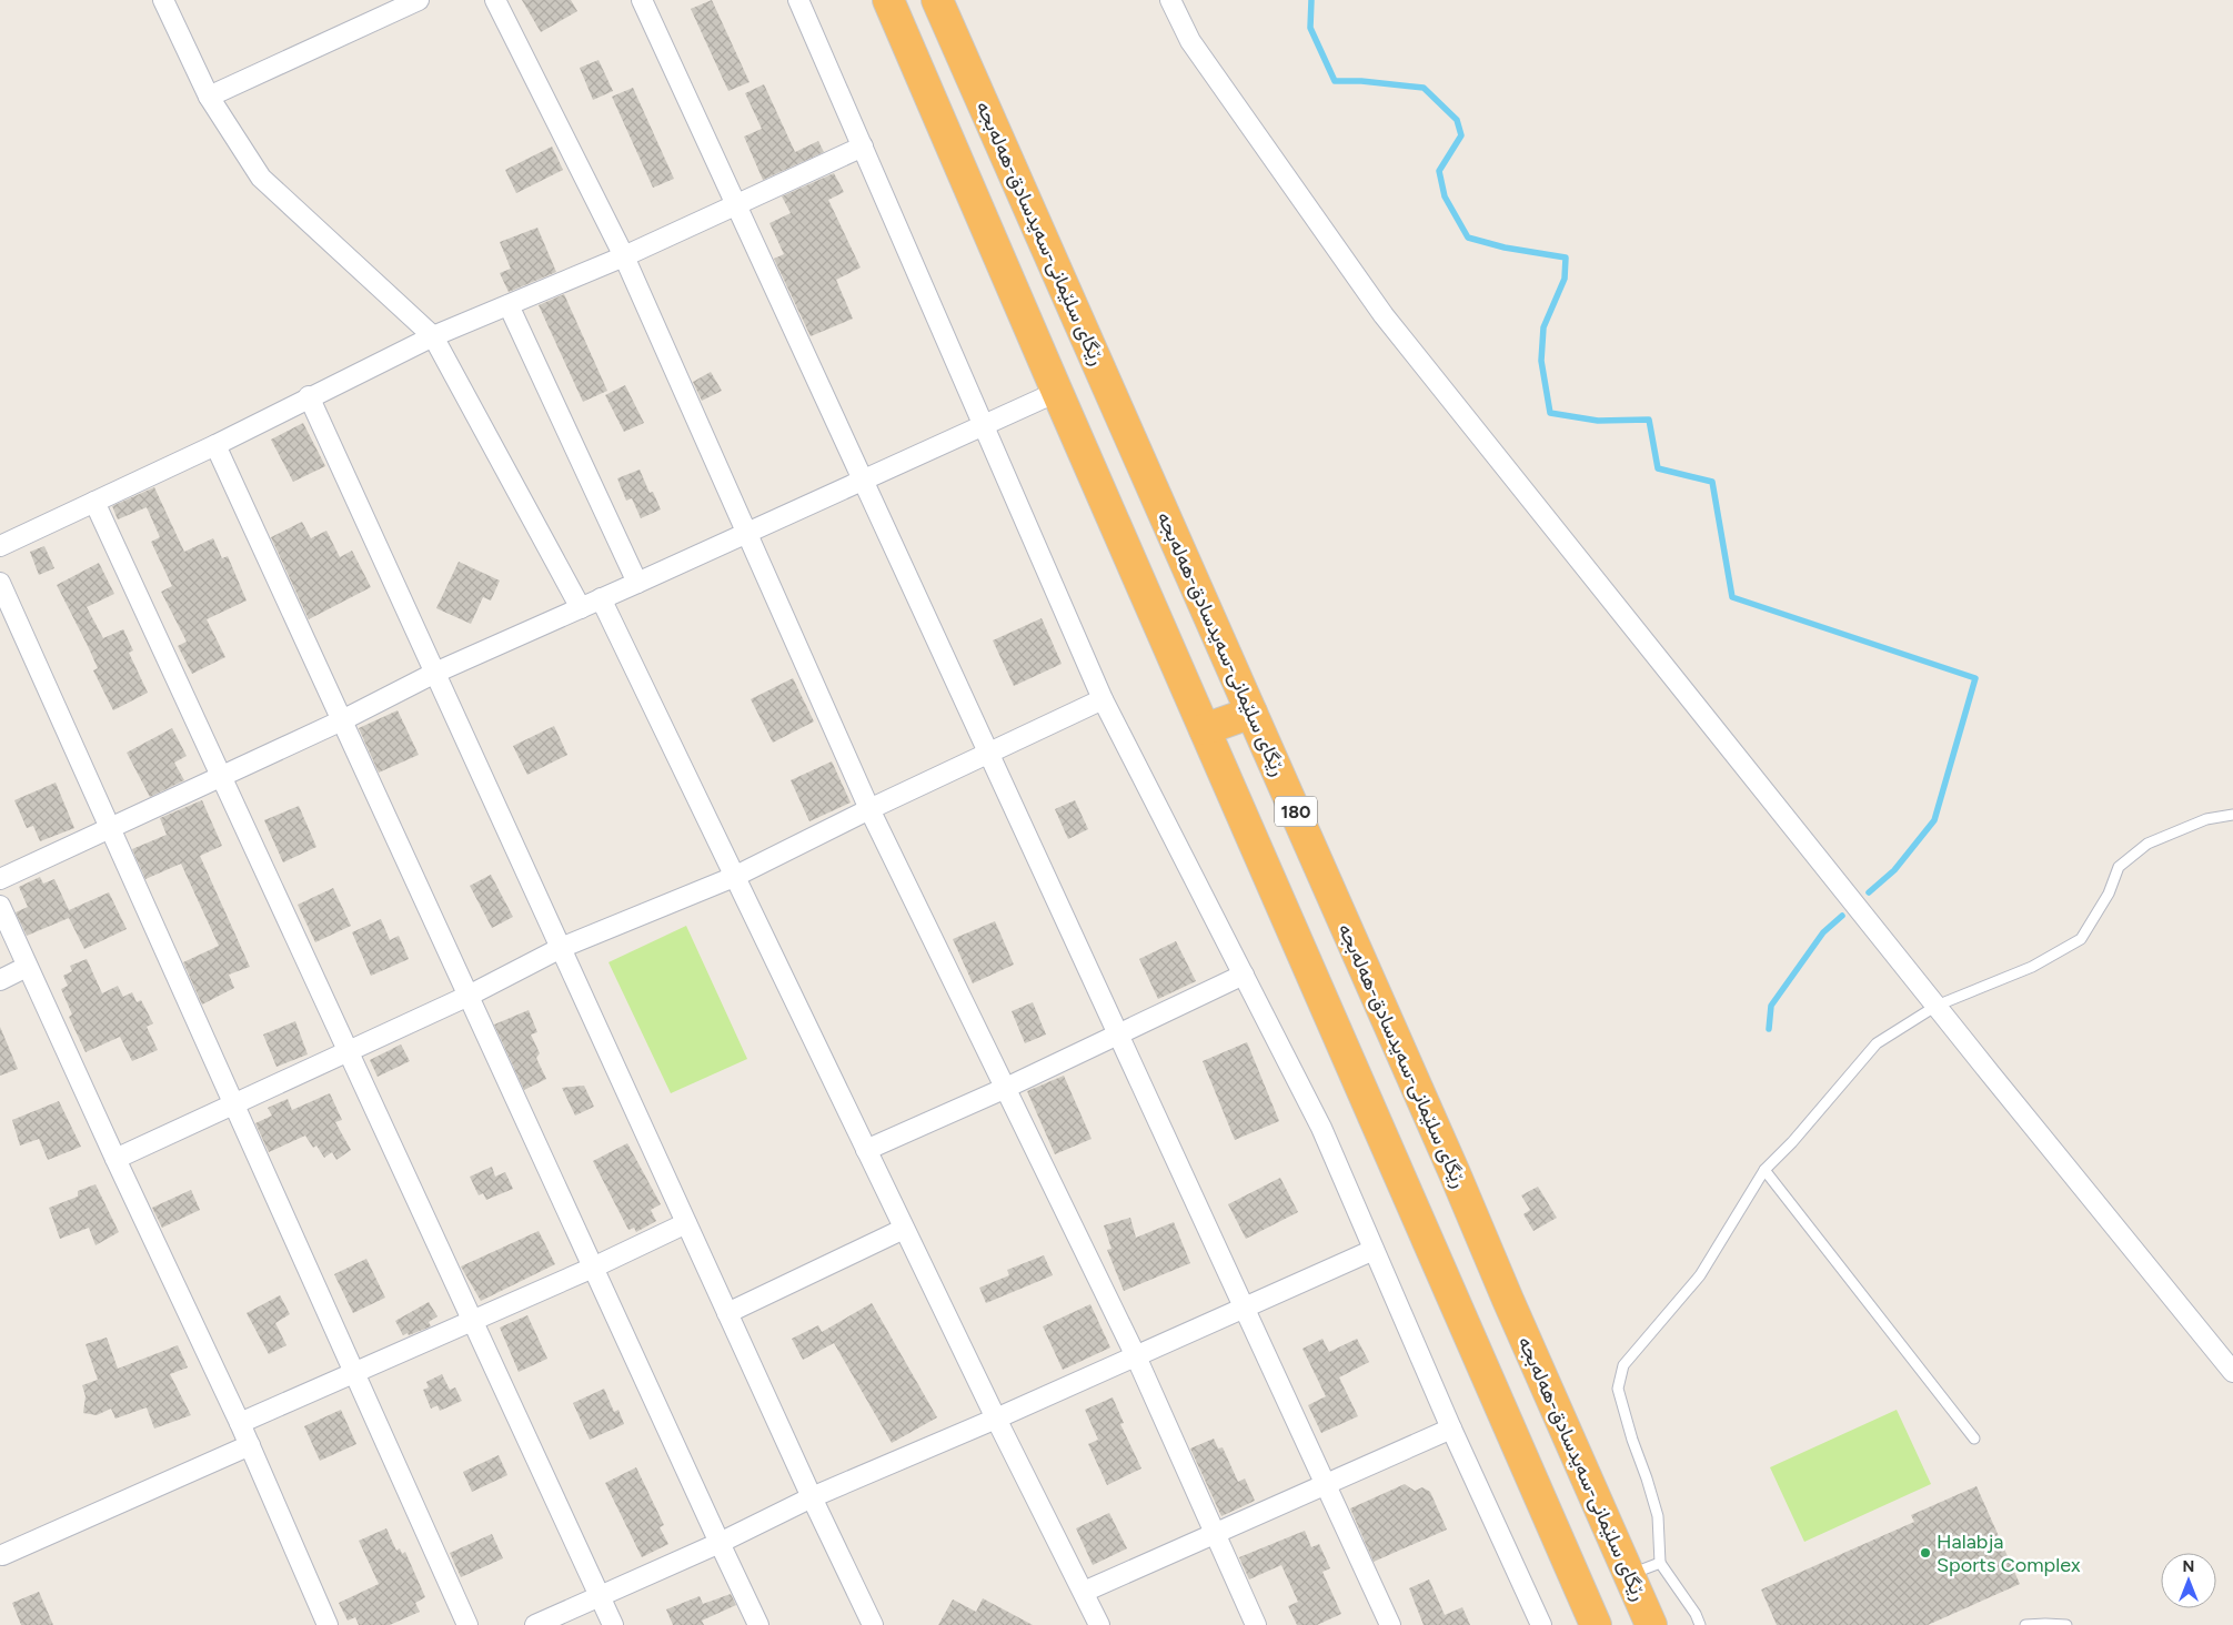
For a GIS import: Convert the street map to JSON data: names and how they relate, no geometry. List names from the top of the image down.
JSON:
{
  "streets": {
    "highway": ["رێگای سلێمانی-سەیدسادق-هەلەبجە", "180"]
  },
  "places": ["Halabja Sports Complex"],
  "north": "top"
}
